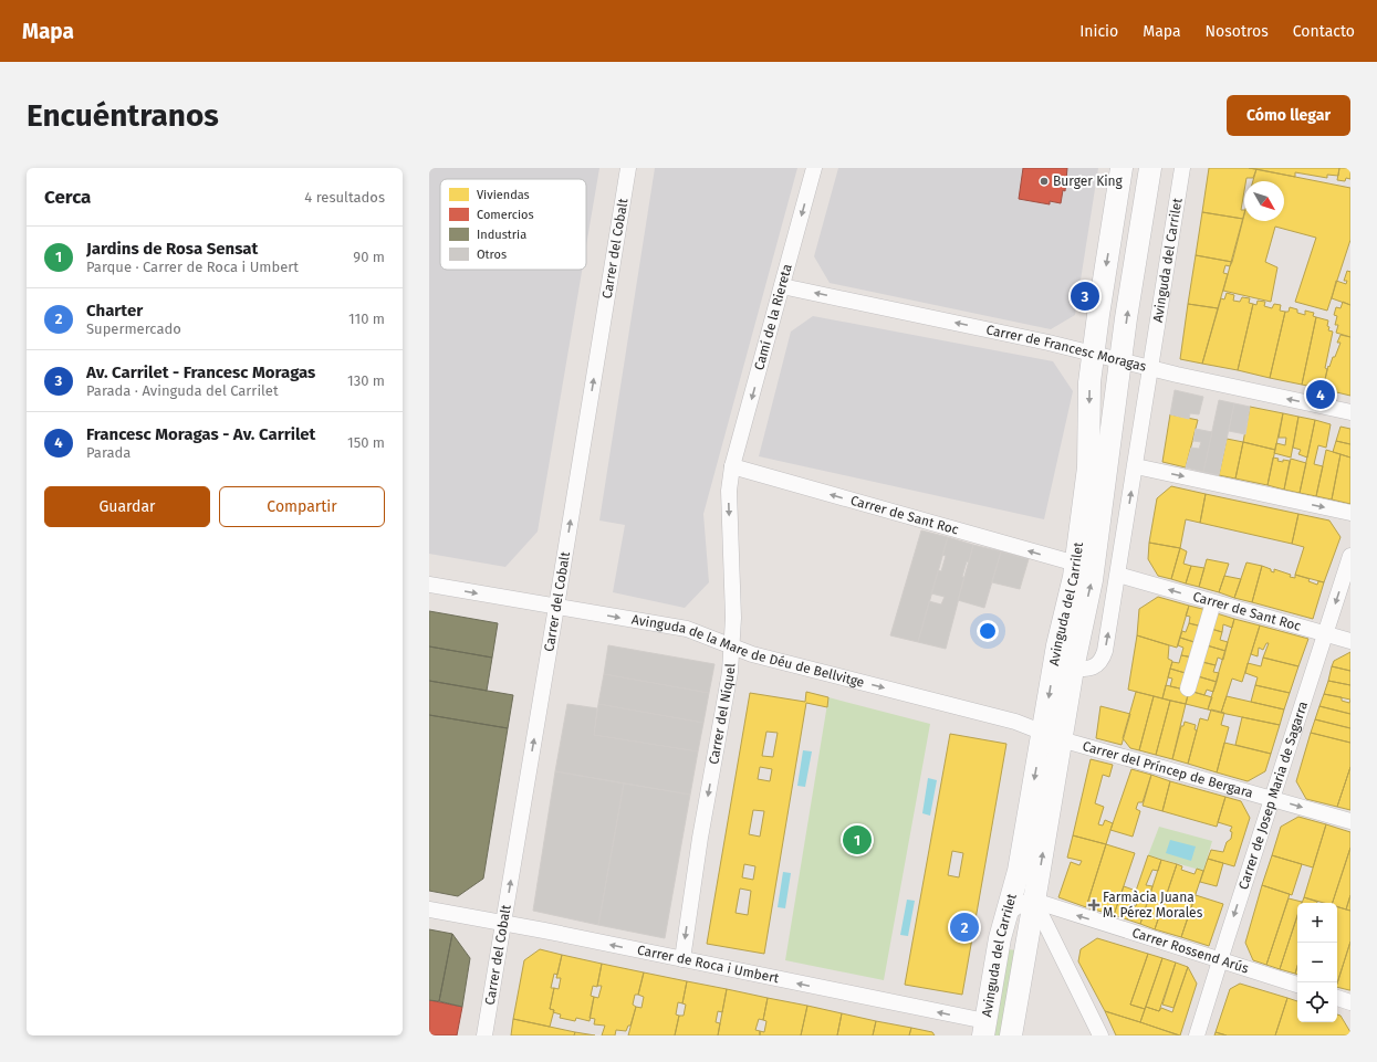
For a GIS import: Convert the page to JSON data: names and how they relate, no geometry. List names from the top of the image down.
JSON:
{
  "streets": {
    "main road": ["Avinguda del Carrilet"],
    "street": [
      "Carrer del Cobalt",
      "Camí de la Riereta",
      "Carrer de Francesc Moragas",
      "Carrer de Sant Roc",
      "Avinguda de la Mare de Déu de Bellvitge",
      "Carrer del Níquel",
      "Carrer del Príncep de Bergara",
      "Carrer de Josep Maria de Sagarra",
      "Carrer Rossend Arús",
      "Carrer de Roca i Umbert"
    ]
  },
  "crossings": [
    ["Carrer del Cobalt", "Avinguda de la Mare de Déu de Bellvitge"],
    ["Carrer del Cobalt", "Carrer de Roca i Umbert"],
    ["Avinguda del Carrilet", "Carrer de Francesc Moragas"],
    ["Avinguda del Carrilet", "Carrer de Sant Roc"],
    ["Avinguda del Carrilet", "Avinguda de la Mare de Déu de Bellvitge"],
    ["Avinguda del Carrilet", "Carrer del Príncep de Bergara"],
    ["Avinguda del Carrilet", "Carrer Rossend Arús"],
    ["Avinguda del Carrilet", "Carrer de Roca i Umbert"],
    ["Camí de la Riereta", "Carrer de Francesc Moragas"],
    ["Camí de la Riereta", "Carrer de Sant Roc"],
    ["Camí de la Riereta", "Carrer del Níquel"],
    ["Carrer de Sant Roc", "Carrer del Níquel"],
    ["Carrer de Sant Roc", "Carrer de Josep Maria de Sagarra"],
    ["Avinguda de la Mare de Déu de Bellvitge", "Carrer del Níquel"],
    ["Avinguda de la Mare de Déu de Bellvitge", "Carrer del Príncep de Bergara"],
    ["Carrer del Níquel", "Carrer de Roca i Umbert"],
    ["Carrer del Príncep de Bergara", "Carrer de Josep Maria de Sagarra"],
    ["Carrer de Josep Maria de Sagarra", "Carrer Rossend Arús"]
  ],
  "one_way": [
    "Carrer del Cobalt",
    "Camí de la Riereta",
    "Avinguda de la Mare de Déu de Bellvitge",
    "Carrer del Níquel",
    "Carrer de Josep Maria de Sagarra",
    "Carrer Rossend Arús",
    "Carrer de Roca i Umbert"
  ],
  "places": {
    "other": ["Burger King"],
    "health": ["Farmàcia Juana M. Pérez Morales"]
  },
  "legend": [
    "Viviendas",
    "Comercios",
    "Industria",
    "Otros"
  ],
  "north": "bottom right",
  "page": {
    "header": "Mapa",
    "nav": [
      "Inicio",
      "Mapa",
      "Nosotros",
      "Contacto"
    ],
    "buttons": [
      "Cómo llegar",
      ["Guardar", "Compartir"]
    ],
    "title": "Encuéntranos",
    "heading": ["Cerca", "4 resultados"],
    "list": [
      {
        "mark": "1",
        "name": "Jardins de Rosa Sensat",
        "note": "Parque · Carrer de Roca i Umbert",
        "value": "90 m"
      },
      {
        "mark": "2",
        "name": "Charter",
        "note": "Supermercado",
        "value": "110 m"
      },
      {
        "mark": "3",
        "name": "Av. Carrilet - Francesc Moragas",
        "note": "Parada · Avinguda del Carrilet",
        "value": "130 m"
      },
      {
        "mark": "4",
        "name": "Francesc Moragas - Av. Carrilet",
        "note": "Parada",
        "value": "150 m"
      }
    ],
    "pins": [
      "3",
      "4",
      "1",
      "2"
    ],
    "map_buttons": ["+", "−"]
  }
}
